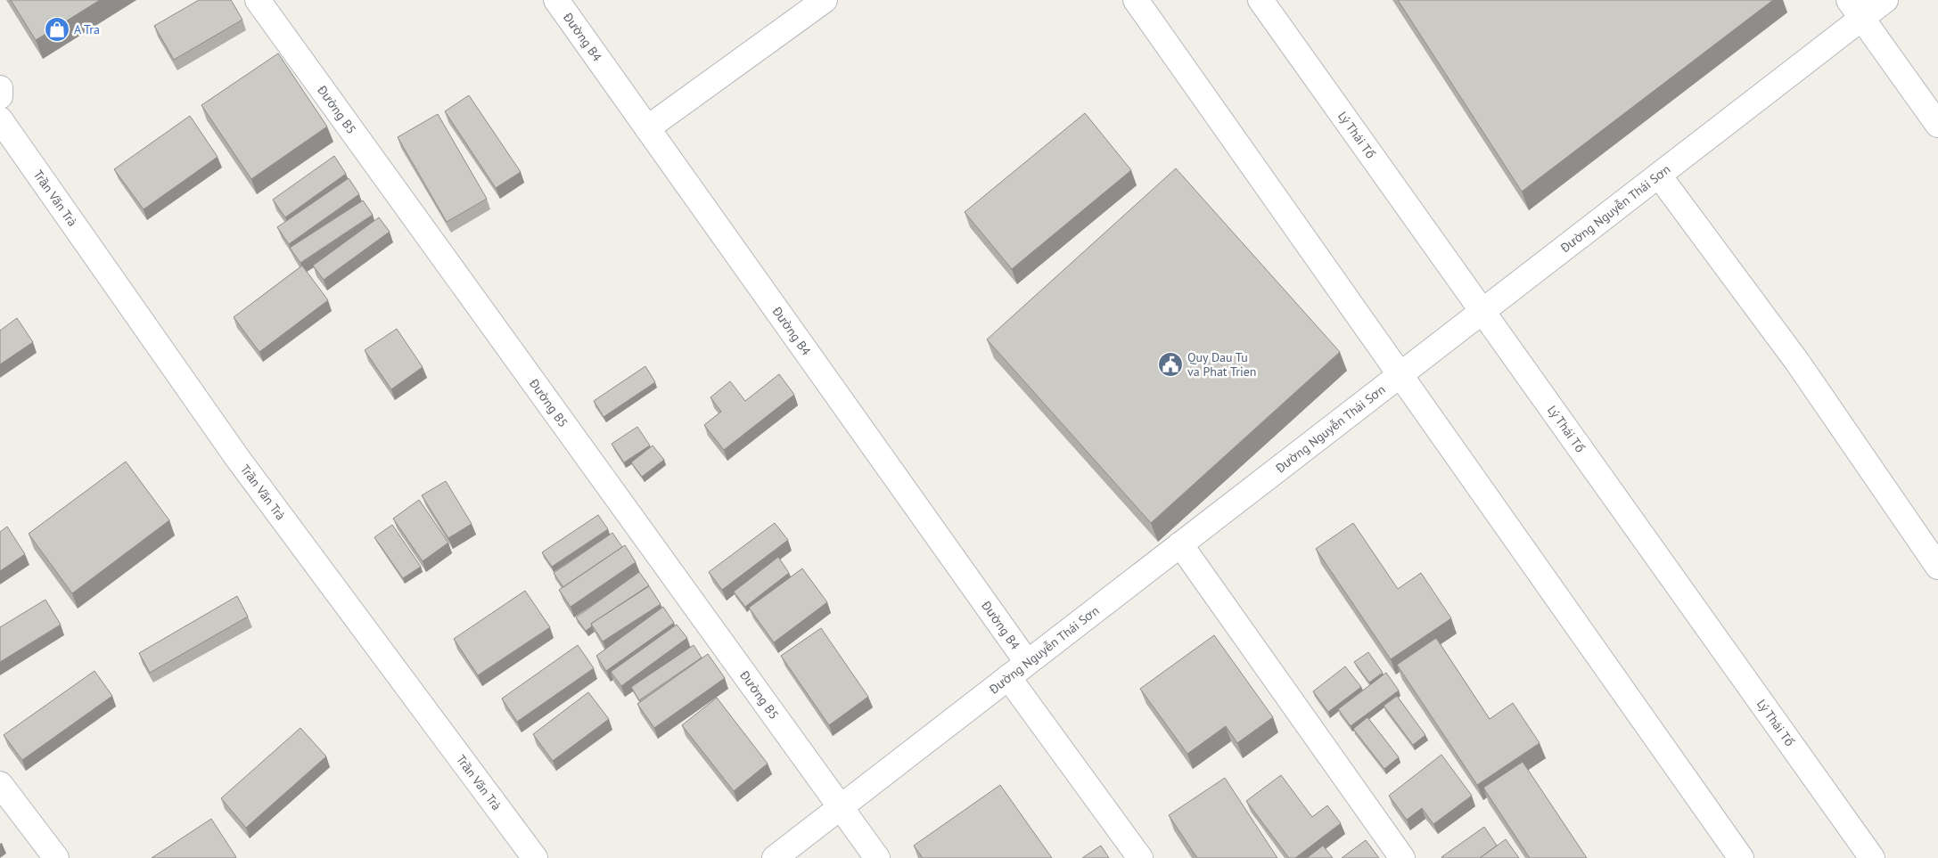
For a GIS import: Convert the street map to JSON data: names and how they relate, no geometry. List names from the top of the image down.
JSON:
{
  "streets": {
    "street": [
      "Đường B4",
      "Đường B5",
      "Lý Thái Tổ",
      "Trần Văn Trà",
      "Đường Nguyễn Thái Sơn"
    ]
  },
  "crossings": [
    ["Đường B4", "Đường Nguyễn Thái Sơn"],
    ["Đường B5", "Đường Nguyễn Thái Sơn"],
    ["Lý Thái Tổ", "Đường Nguyễn Thái Sơn"]
  ],
  "places": {
    "shop": ["A Tra"],
    "public building": ["Quy Dau Tu va Phat Trien"]
  }
}
